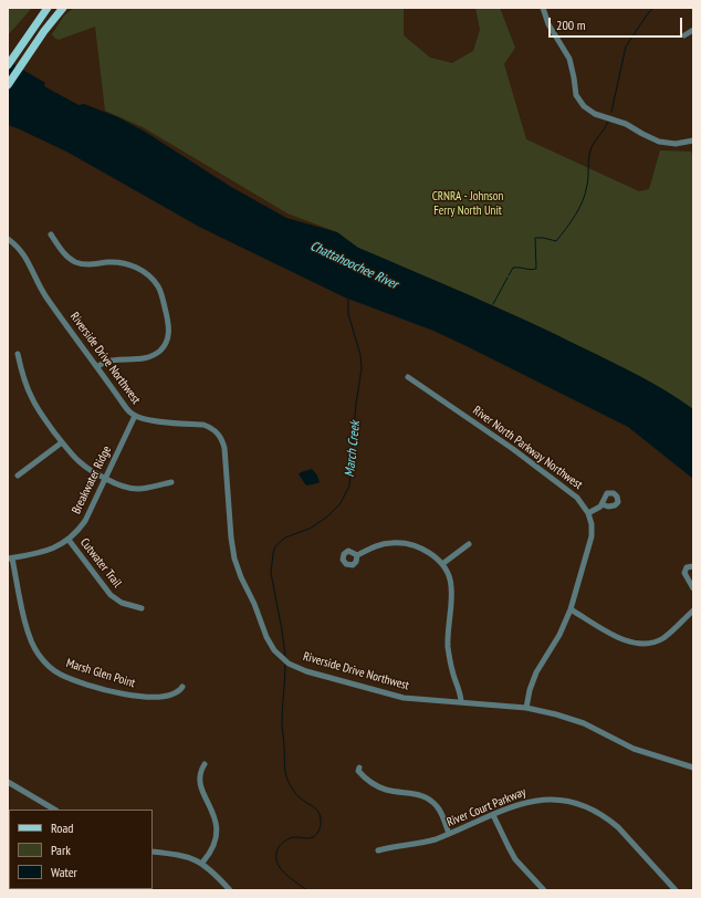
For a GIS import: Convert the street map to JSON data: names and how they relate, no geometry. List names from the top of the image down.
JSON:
{
  "streets": {
    "street": [
      "Riverside Drive Northwest",
      "River North Parkway Northwest",
      "Breakwater Ridge",
      "Cutwater Trail",
      "Marsh Glen Point",
      "River Court Parkway"
    ]
  },
  "crossings": [
    ["Riverside Drive Northwest", "River North Parkway Northwest"],
    ["Riverside Drive Northwest", "Breakwater Ridge"],
    ["Breakwater Ridge", "Cutwater Trail"],
    ["Breakwater Ridge", "Marsh Glen Point"]
  ],
  "water": ["Chattahoochee River", "March Creek"],
  "parks": ["CRNRA - Johnson Ferry North Unit"],
  "legend": ["Road", "Park", "Water"],
  "scale_bar": "200 m"
}
